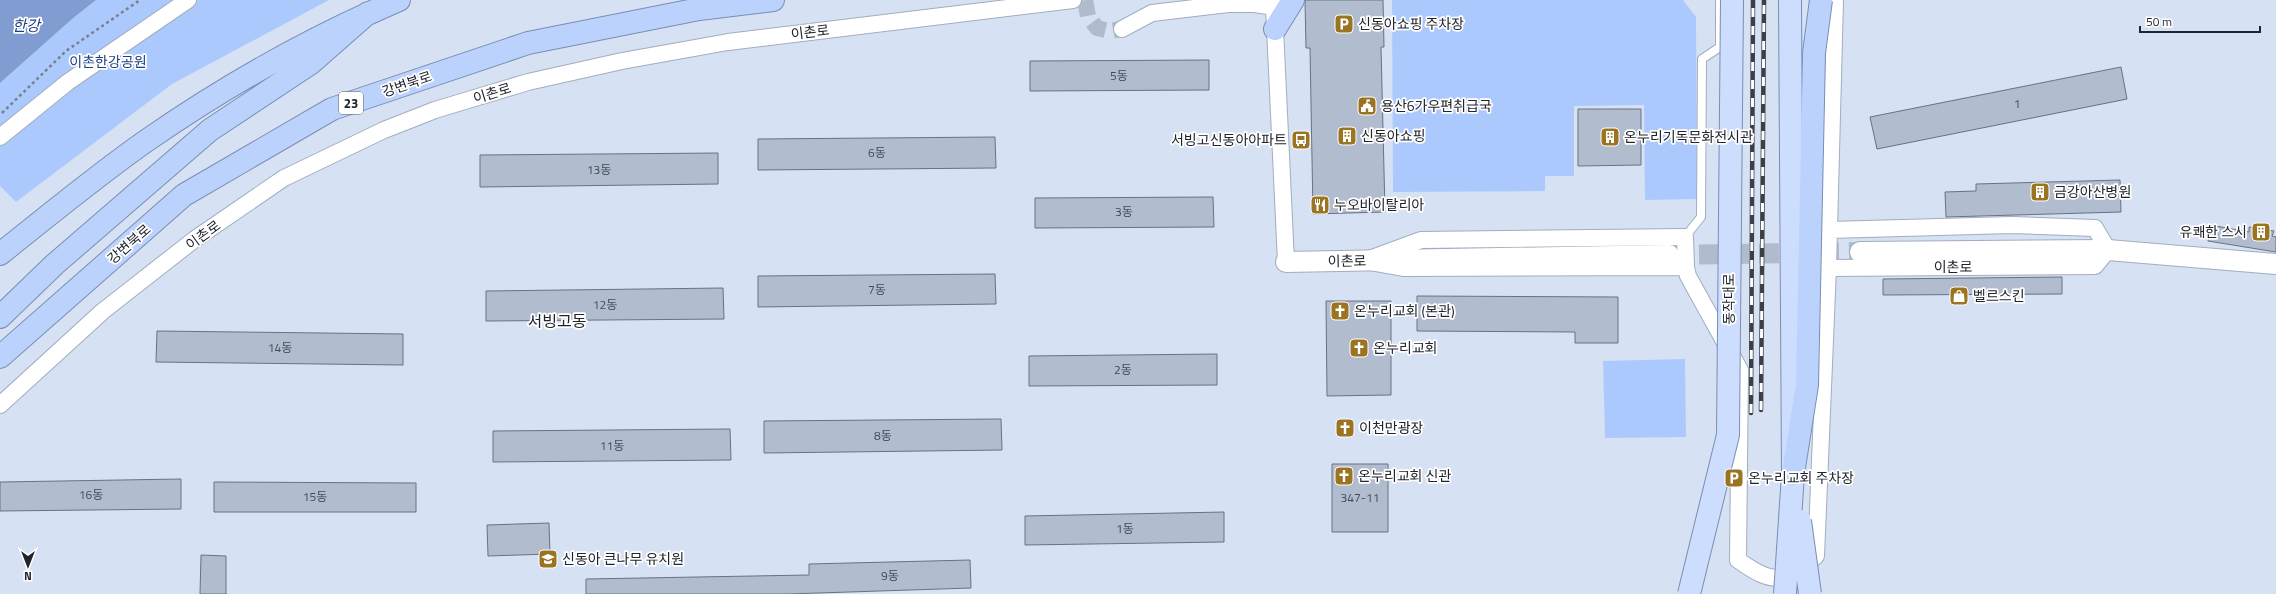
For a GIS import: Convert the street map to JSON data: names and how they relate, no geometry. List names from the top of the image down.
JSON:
{
  "streets": {
    "highway": ["강변북로", "23"],
    "main road": ["동작대로"],
    "street": ["이촌로"]
  },
  "districts": ["서빙고동"],
  "water": ["한강"],
  "parks": ["이촌한강공원"],
  "places": {
    "parking": ["신동아쇼핑 주차장", "온누리교회 주차장"],
    "public building": ["용산6가우편취급국"],
    "building": [
      "신동아쇼핑",
      "온누리기독문화전시관",
      "금강아산병원",
      "유쾌한 스시"
    ],
    "bus stop": ["서빙고신동아아파트"],
    "restaurant": ["누오바이탈리아"],
    "shop": ["벨르스킨"],
    "church": [
      "온누리교회 (본관)",
      "온누리교회",
      "이천만광장",
      "온누리교회 신관"
    ],
    "school or university": ["신동아 큰나무 유치원"]
  },
  "house_numbers": [
    "5동",
    "1",
    "6동",
    "13동",
    "3동",
    "7동",
    "12동",
    "14동",
    "2동",
    "8동",
    "11동",
    "16동",
    "15동",
    "347-11",
    "1동",
    "9동"
  ],
  "scale_bar": "50 m",
  "north": "bottom"
}
